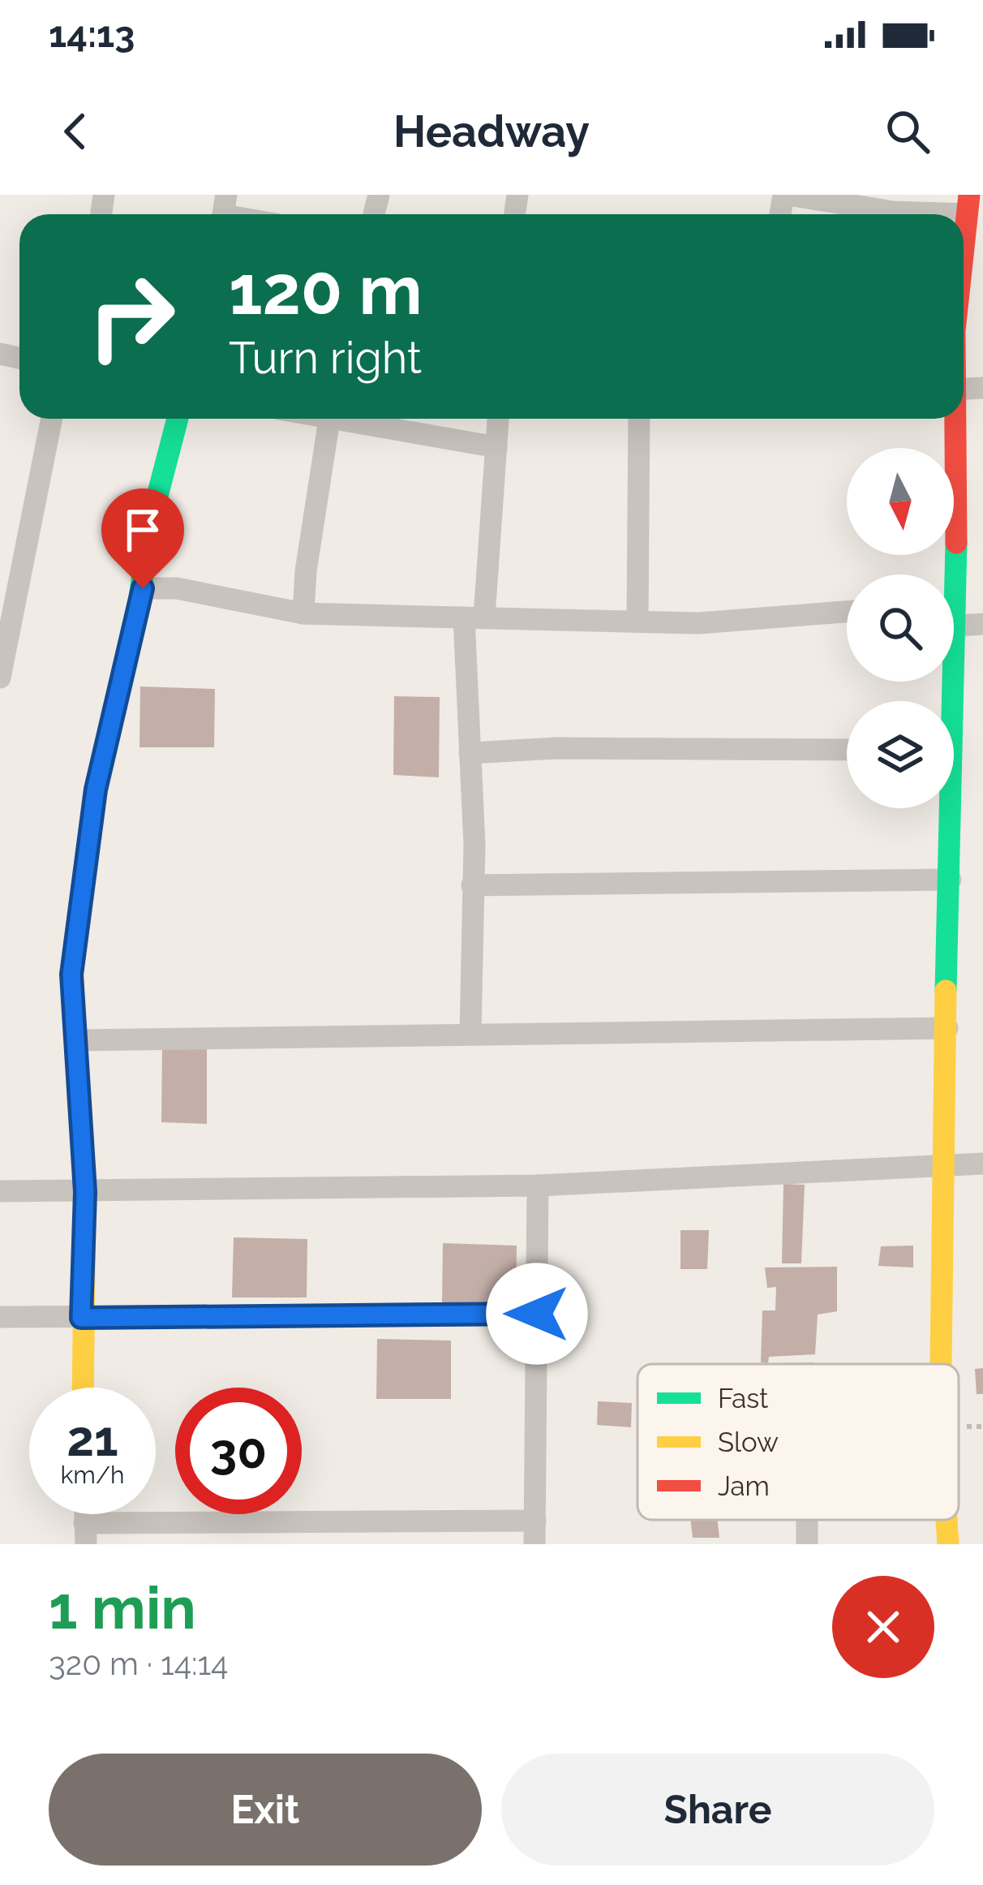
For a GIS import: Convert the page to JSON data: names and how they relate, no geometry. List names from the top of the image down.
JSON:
{
  "legend": ["Fast", "Slow", "Jam"],
  "north": "bottom",
  "page": {
    "status": "14:13",
    "header": "Headway",
    "turn": ["120 m", "Turn right"],
    "speed": "21 km/h",
    "limit": "30",
    "heading": ["1 min", "320 m · 14:14"],
    "buttons": ["Exit", "Share"]
  }
}
